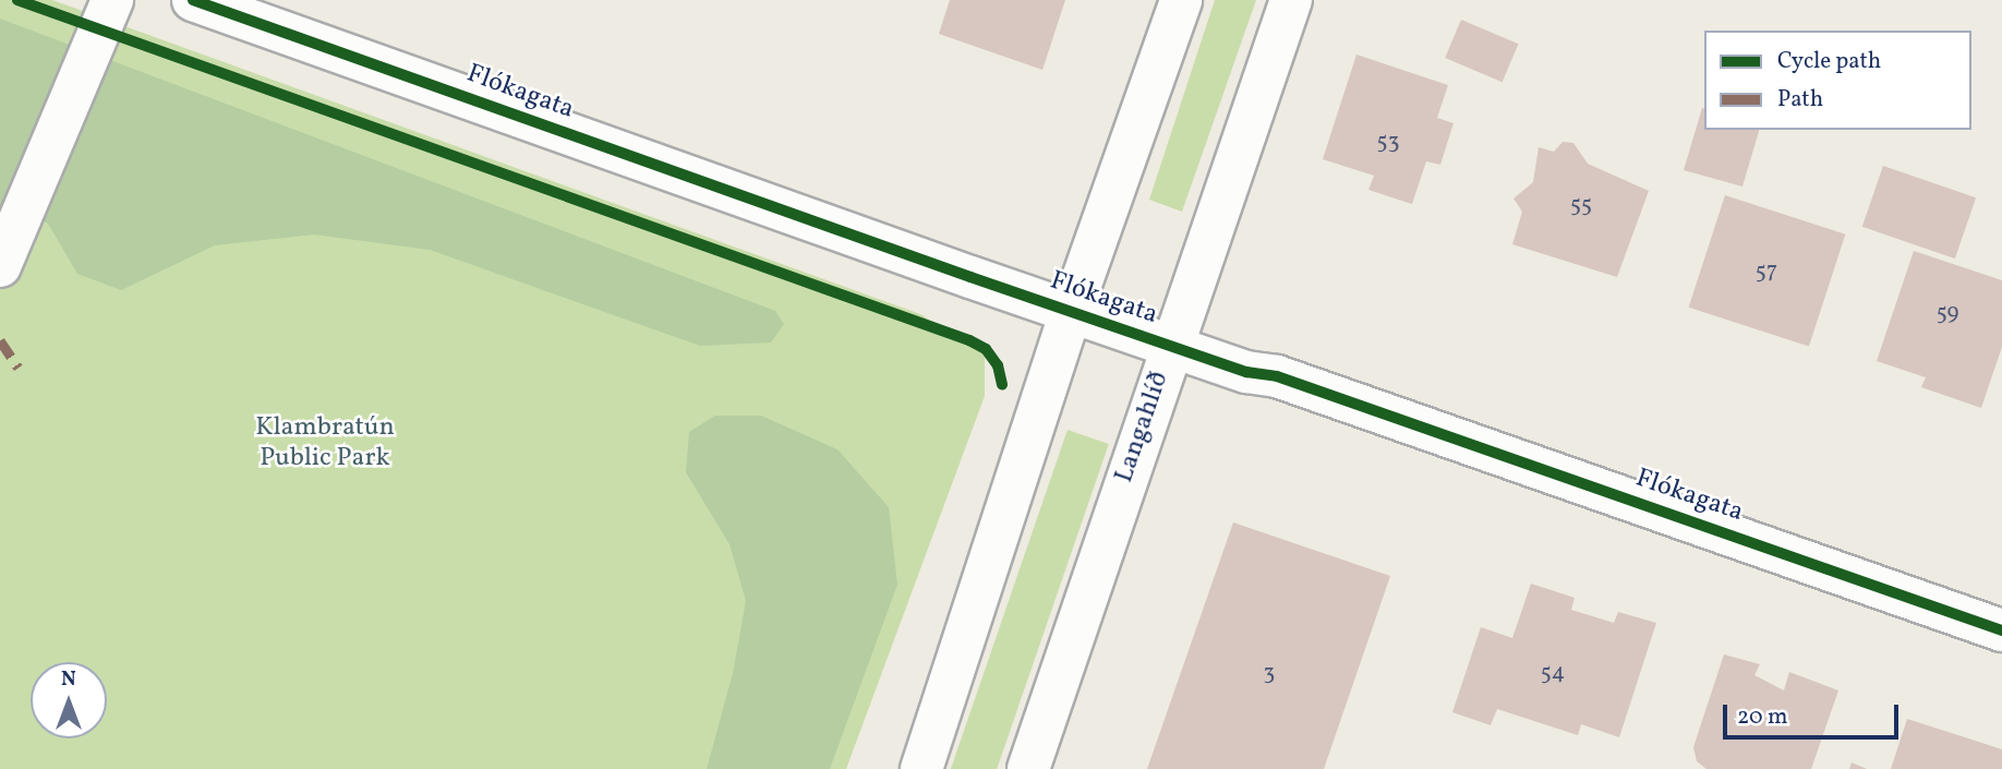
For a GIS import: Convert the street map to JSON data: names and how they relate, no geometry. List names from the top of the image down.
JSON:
{
  "streets": {
    "street": ["Flókagata", "Langahlíð"]
  },
  "crossings": [
    ["Flókagata", "Langahlíð"]
  ],
  "parks": ["Klambratún Public Park"],
  "house_numbers": [
    "53",
    "55",
    "57",
    "59",
    "3",
    "54"
  ],
  "legend": ["Cycle path", "Path"],
  "scale_bar": "20 m",
  "north": "top"
}
